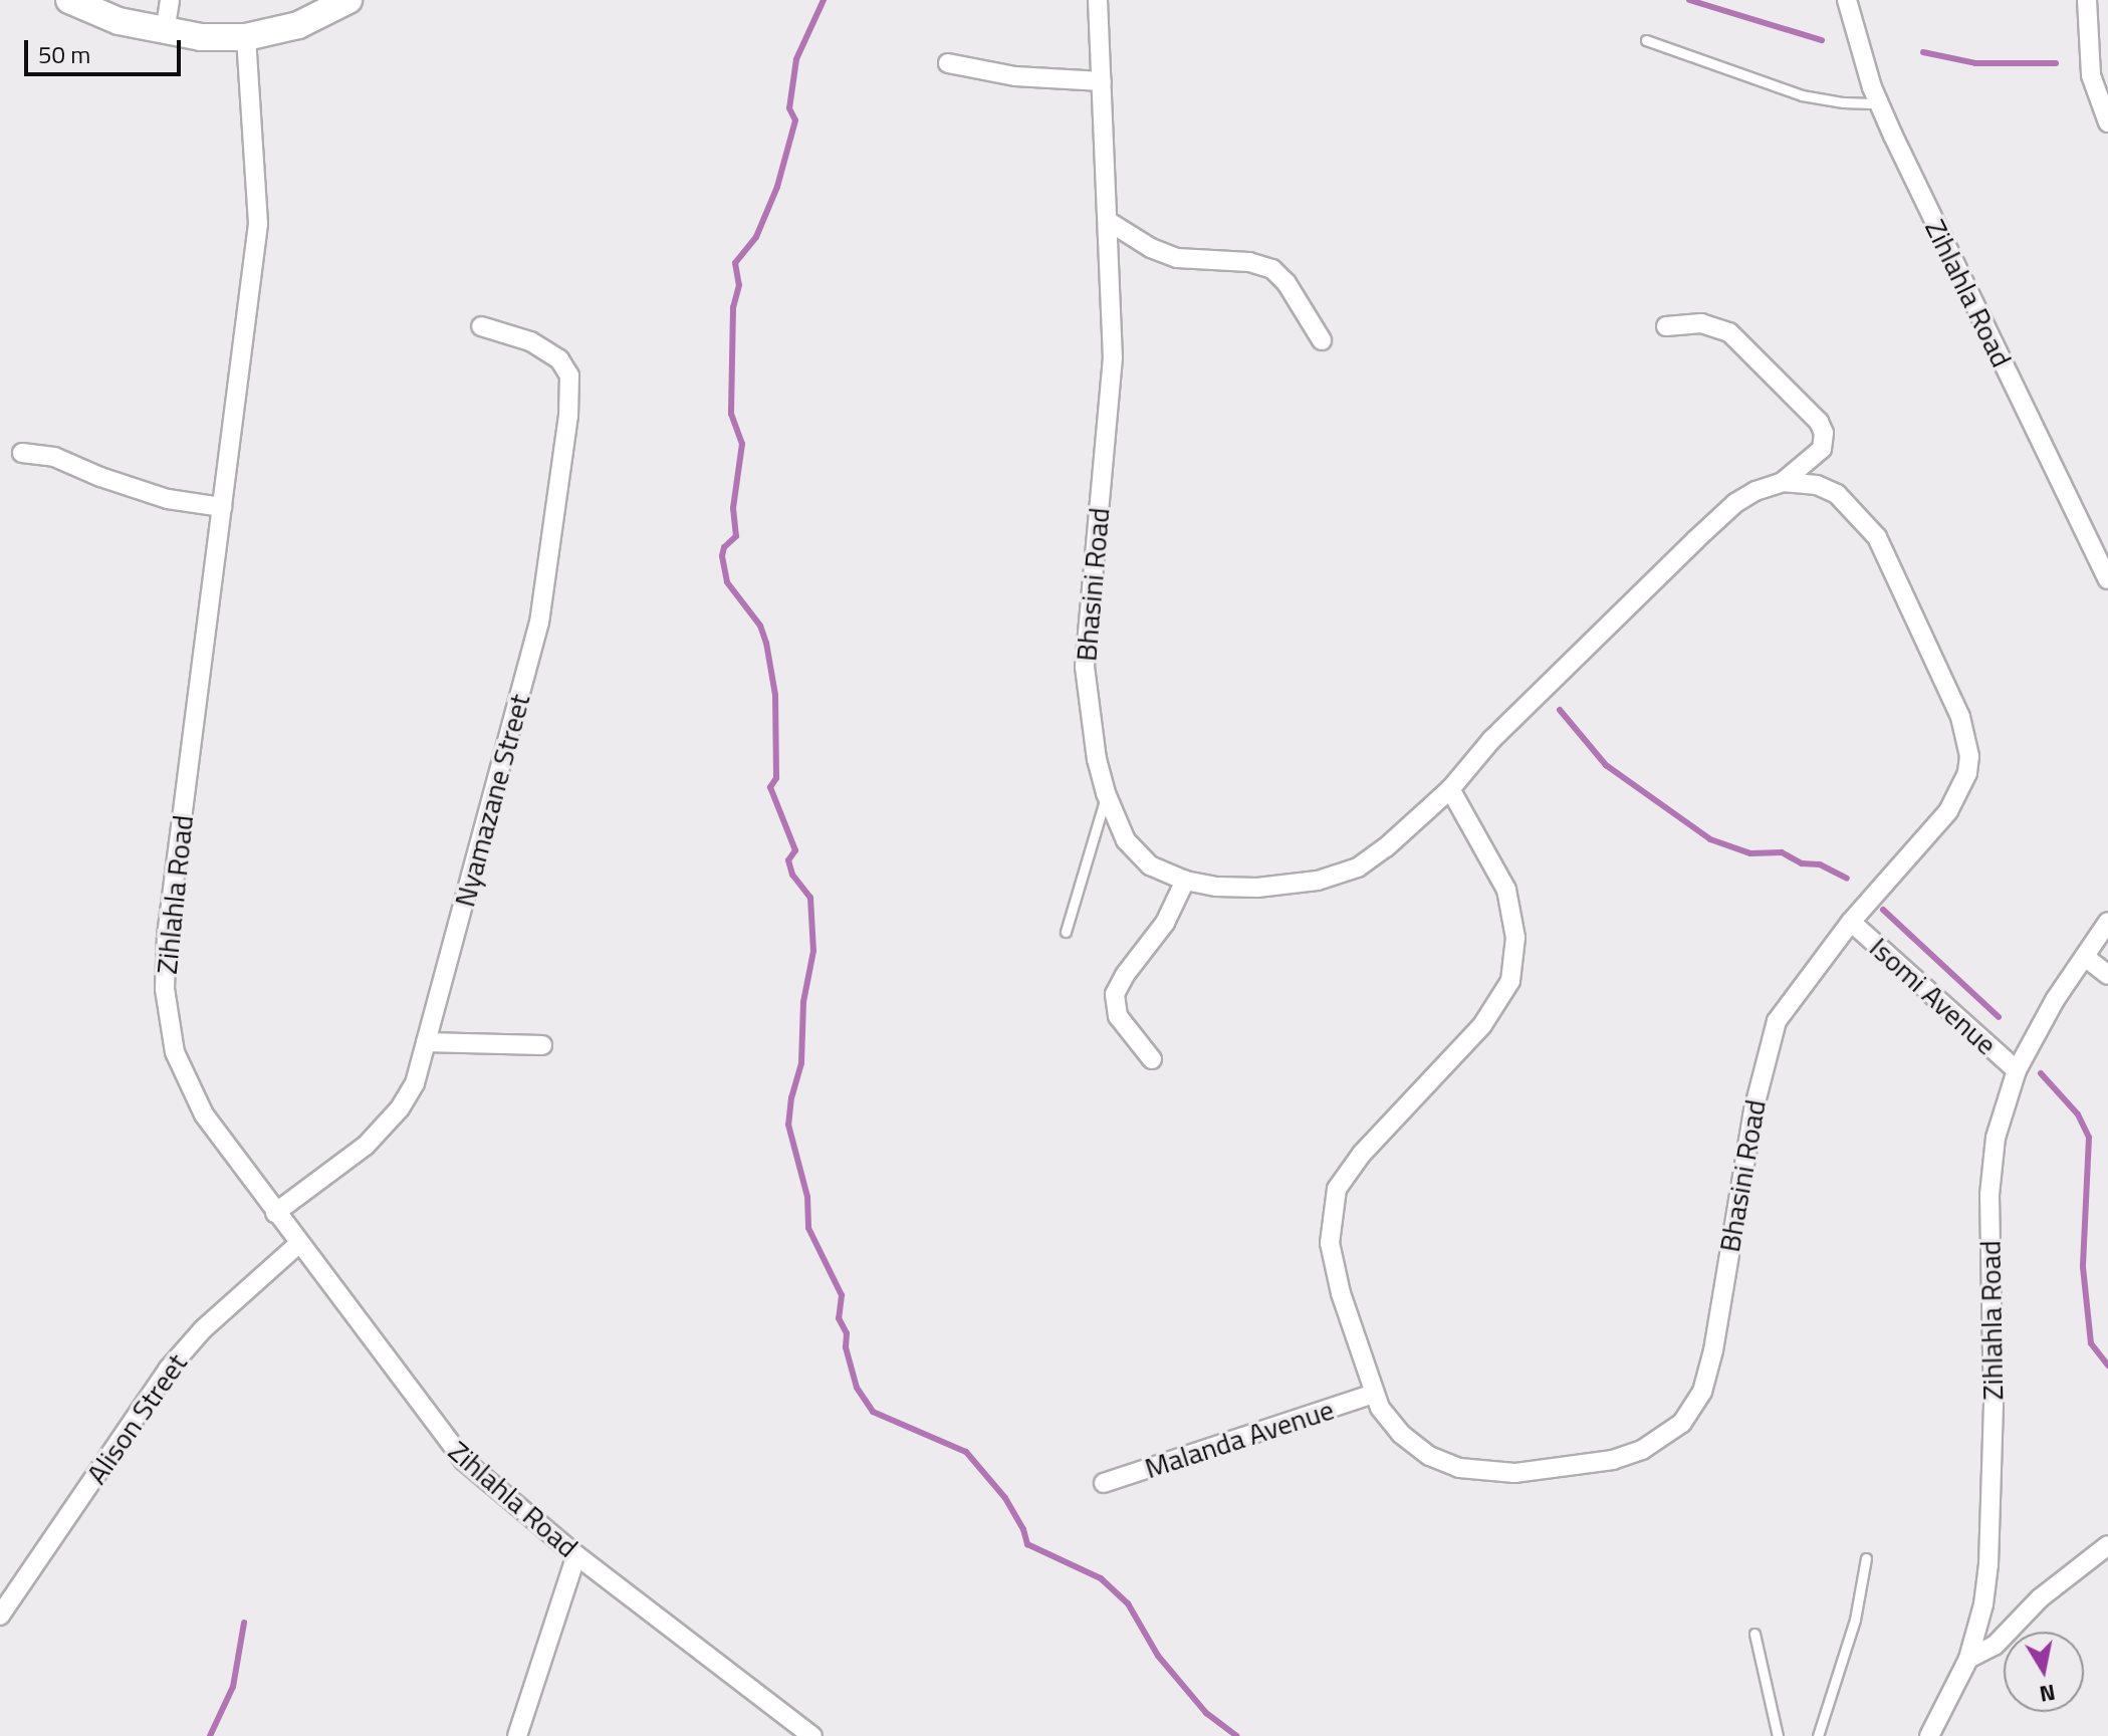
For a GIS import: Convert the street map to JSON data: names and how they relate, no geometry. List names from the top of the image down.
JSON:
{
  "streets": {
    "street": [
      "Zihlahla Road",
      "Bhasini Road",
      "Nyamazane Street",
      "Isomi Avenue",
      "Alison Street",
      "Malanda Avenue"
    ]
  },
  "crossings": [
    ["Zihlahla Road", "Nyamazane Street"],
    ["Zihlahla Road", "Isomi Avenue"],
    ["Zihlahla Road", "Alison Street"],
    ["Bhasini Road", "Isomi Avenue"],
    ["Bhasini Road", "Malanda Avenue"]
  ],
  "scale_bar": "50 m",
  "north": "bottom"
}
